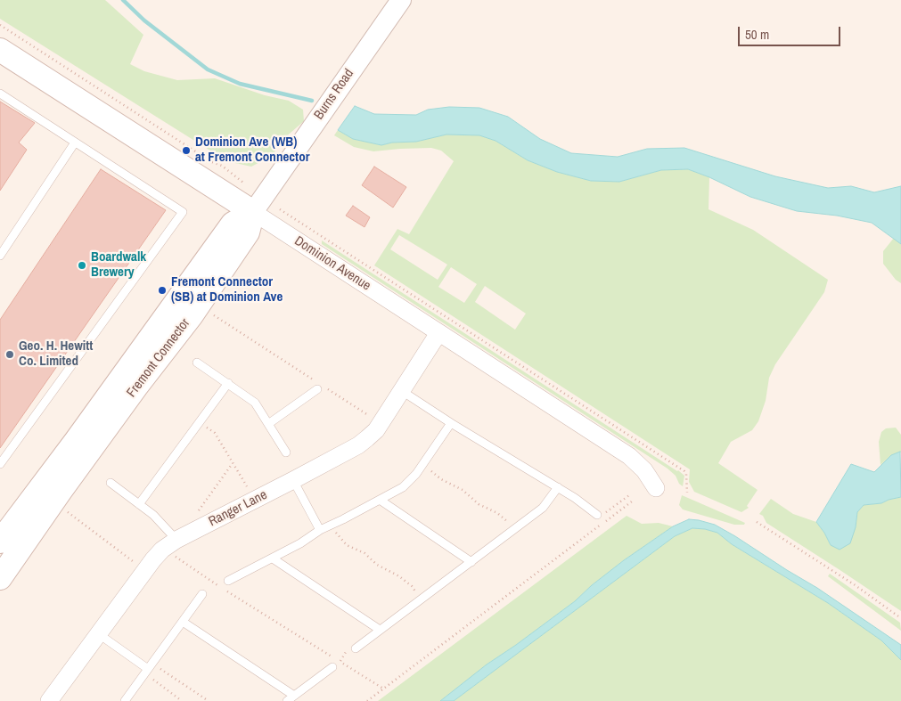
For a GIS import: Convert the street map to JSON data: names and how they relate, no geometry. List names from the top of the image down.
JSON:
{
  "streets": {
    "main road": ["Dominion Avenue", "Fremont Connector"],
    "street": ["Burns Road", "Ranger Lane"]
  },
  "crossings": [
    ["Burns Road", "Dominion Avenue"],
    ["Burns Road", "Fremont Connector"],
    ["Dominion Avenue", "Fremont Connector"],
    ["Dominion Avenue", "Ranger Lane"]
  ],
  "places": [
    "Dominion Ave (WB) at Fremont Connector",
    "Boardwalk Brewery",
    "Fremont Connector (SB) at Dominion Ave",
    "Geo. H. Hewitt Co. Limited"
  ],
  "scale_bar": "50 m"
}
